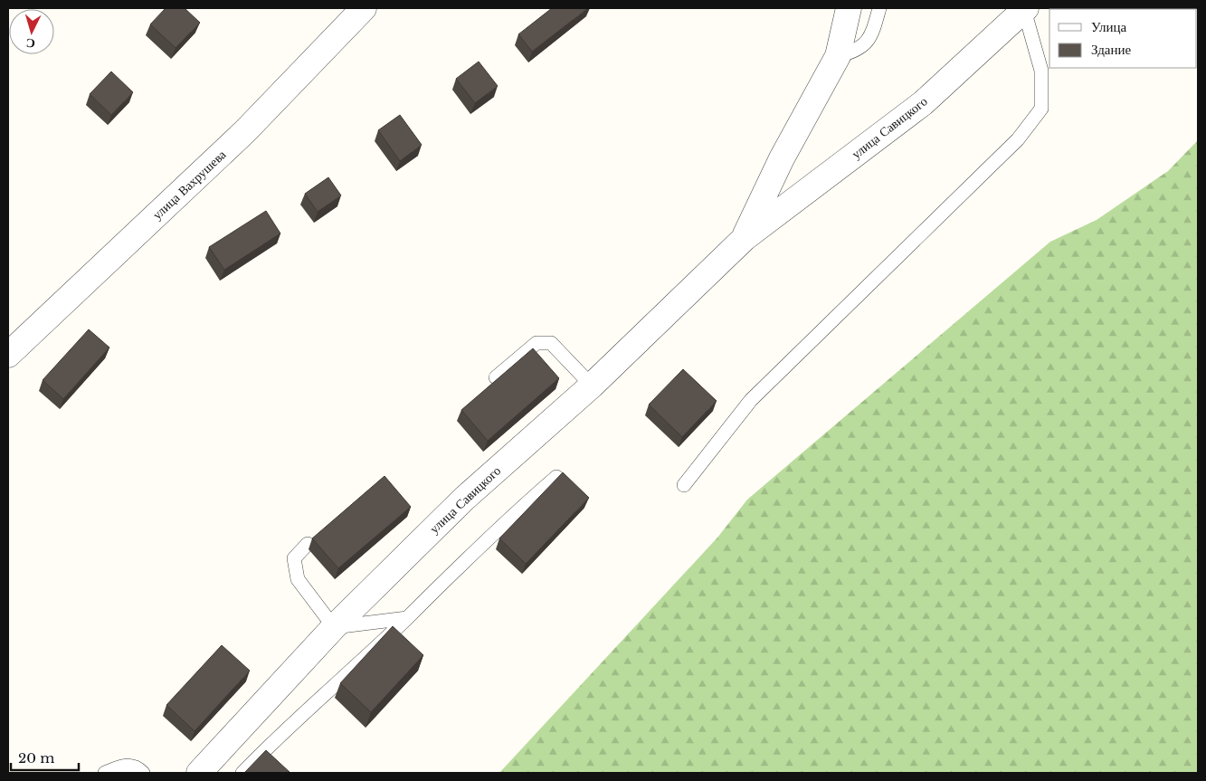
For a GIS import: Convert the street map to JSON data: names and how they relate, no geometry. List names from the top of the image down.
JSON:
{
  "streets": {
    "street": ["улица Савицкого", "улица Вахрушева"]
  },
  "legend": ["Улица", "Здание"],
  "scale_bar": "20 m",
  "north": "bottom"
}
